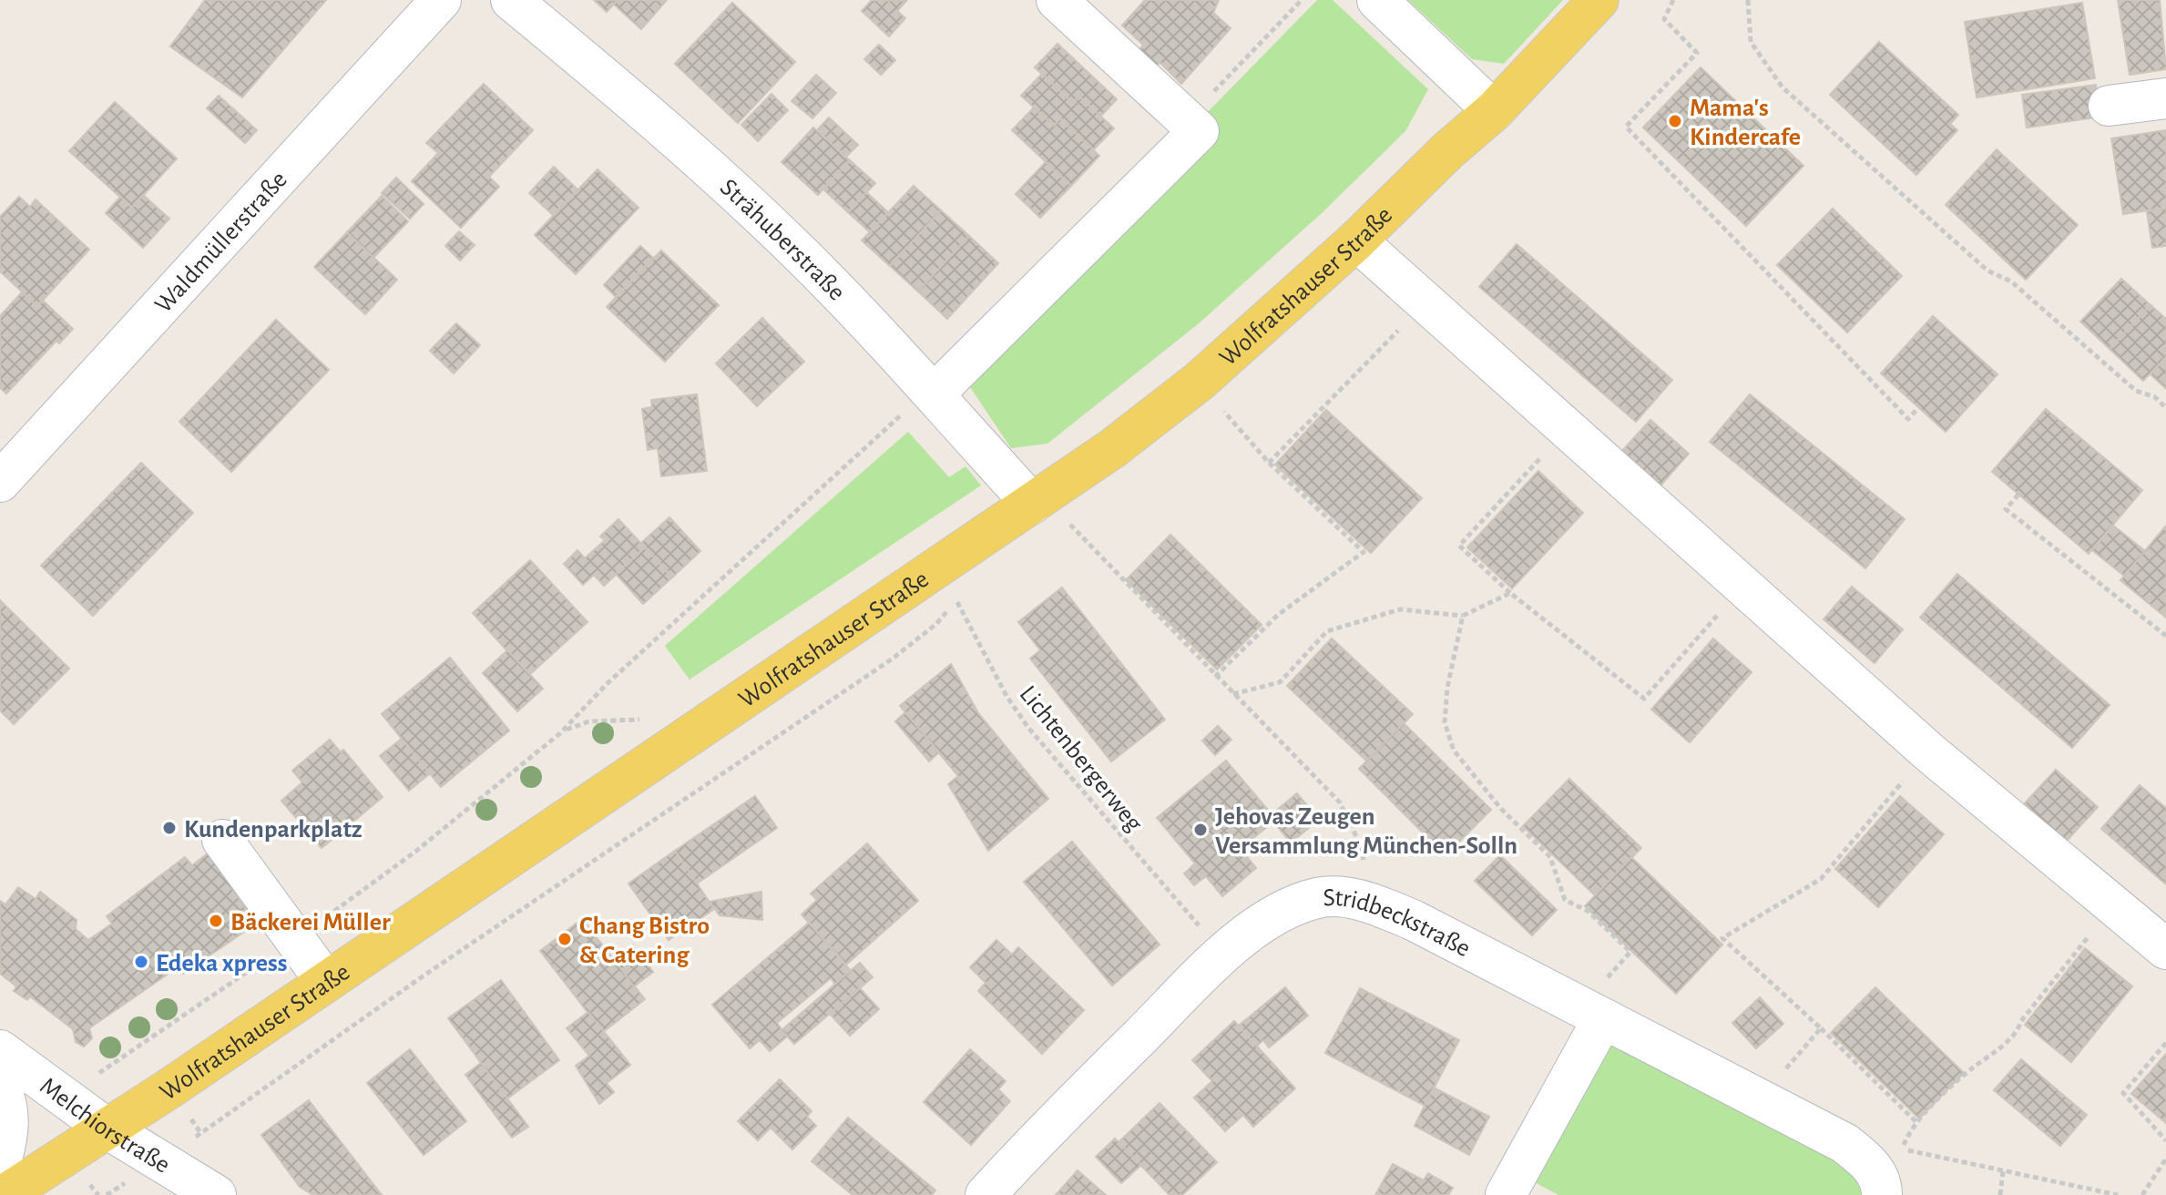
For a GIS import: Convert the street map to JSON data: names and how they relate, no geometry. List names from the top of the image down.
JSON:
{
  "streets": {
    "main road": ["Wolfratshauser Straße"],
    "street": [
      "Waldmüllerstraße",
      "Strähuberstraße",
      "Stridbeckstraße",
      "Melchiorstraße"
    ],
    "path": ["Lichtenbergerweg"]
  },
  "crossings": [
    ["Strähuberstraße", "Wolfratshauser Straße"],
    ["Wolfratshauser Straße", "Melchiorstraße"],
    ["Lichtenbergerweg", "Stridbeckstraße"]
  ],
  "places": [
    "Mama's Kindercafe",
    "Kundenparkplatz",
    "Jehovas Zeugen Versammlung München-Solln",
    "Bäckerei Müller",
    "Chang Bistro & Catering",
    "Edeka xpress"
  ]
}
